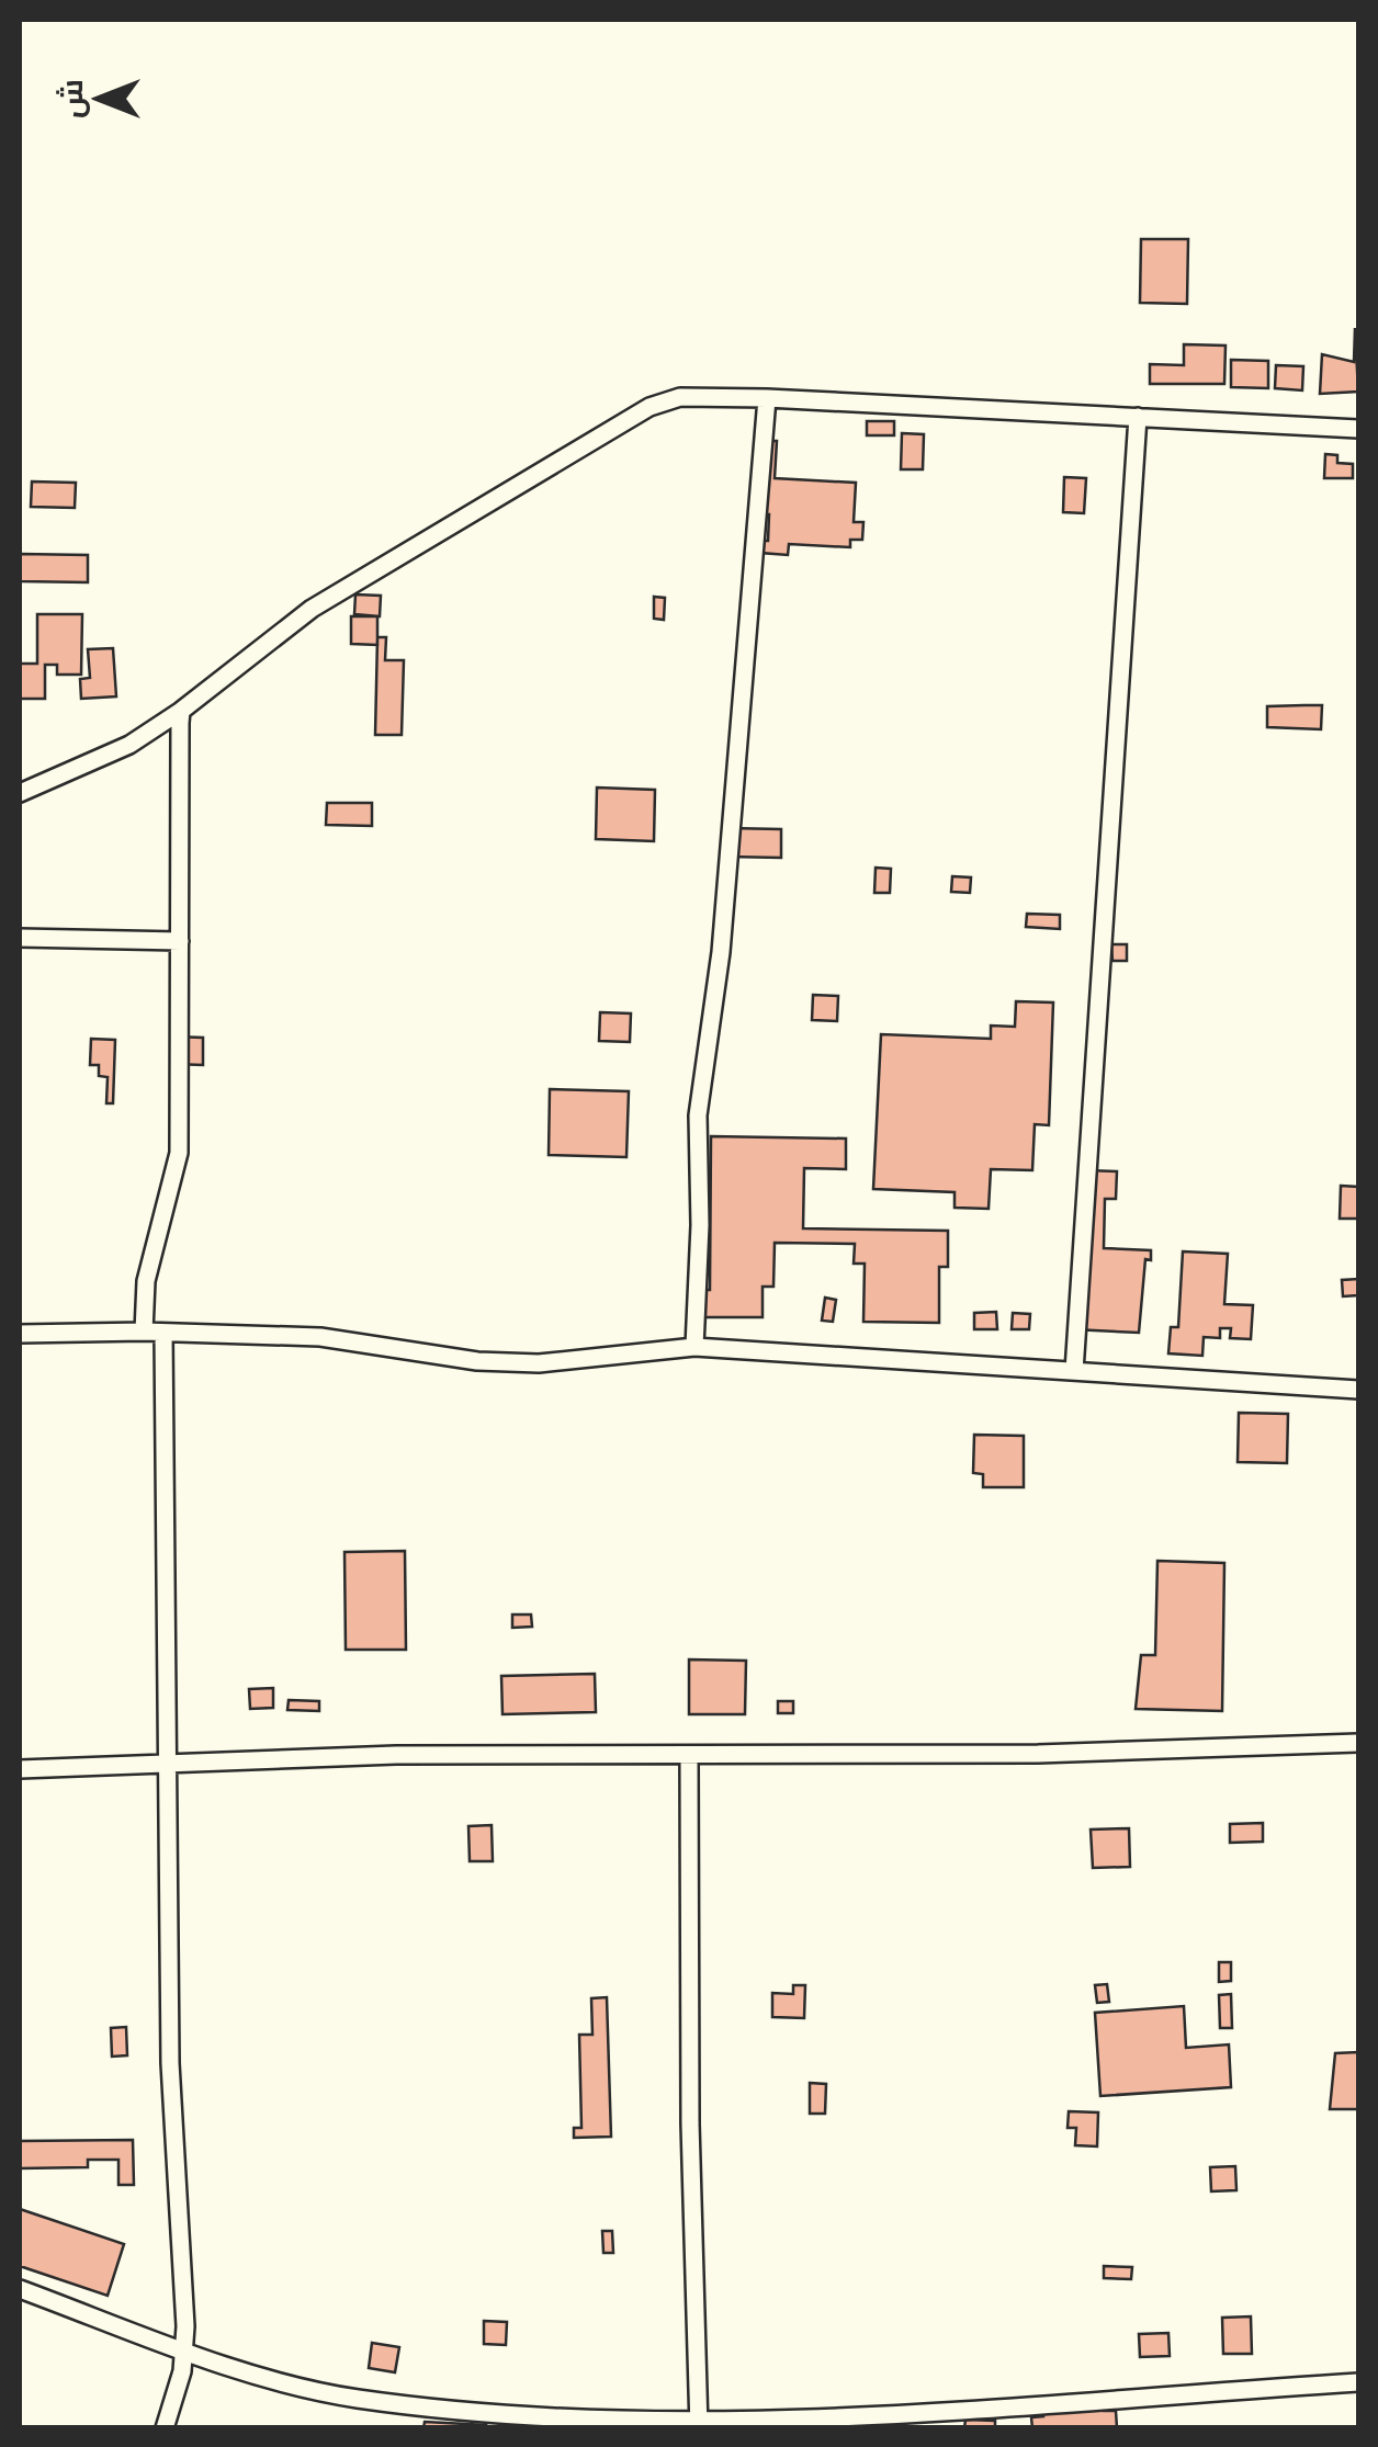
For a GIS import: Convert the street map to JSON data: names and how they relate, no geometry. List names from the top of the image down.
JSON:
{
  "north": "left"
}
